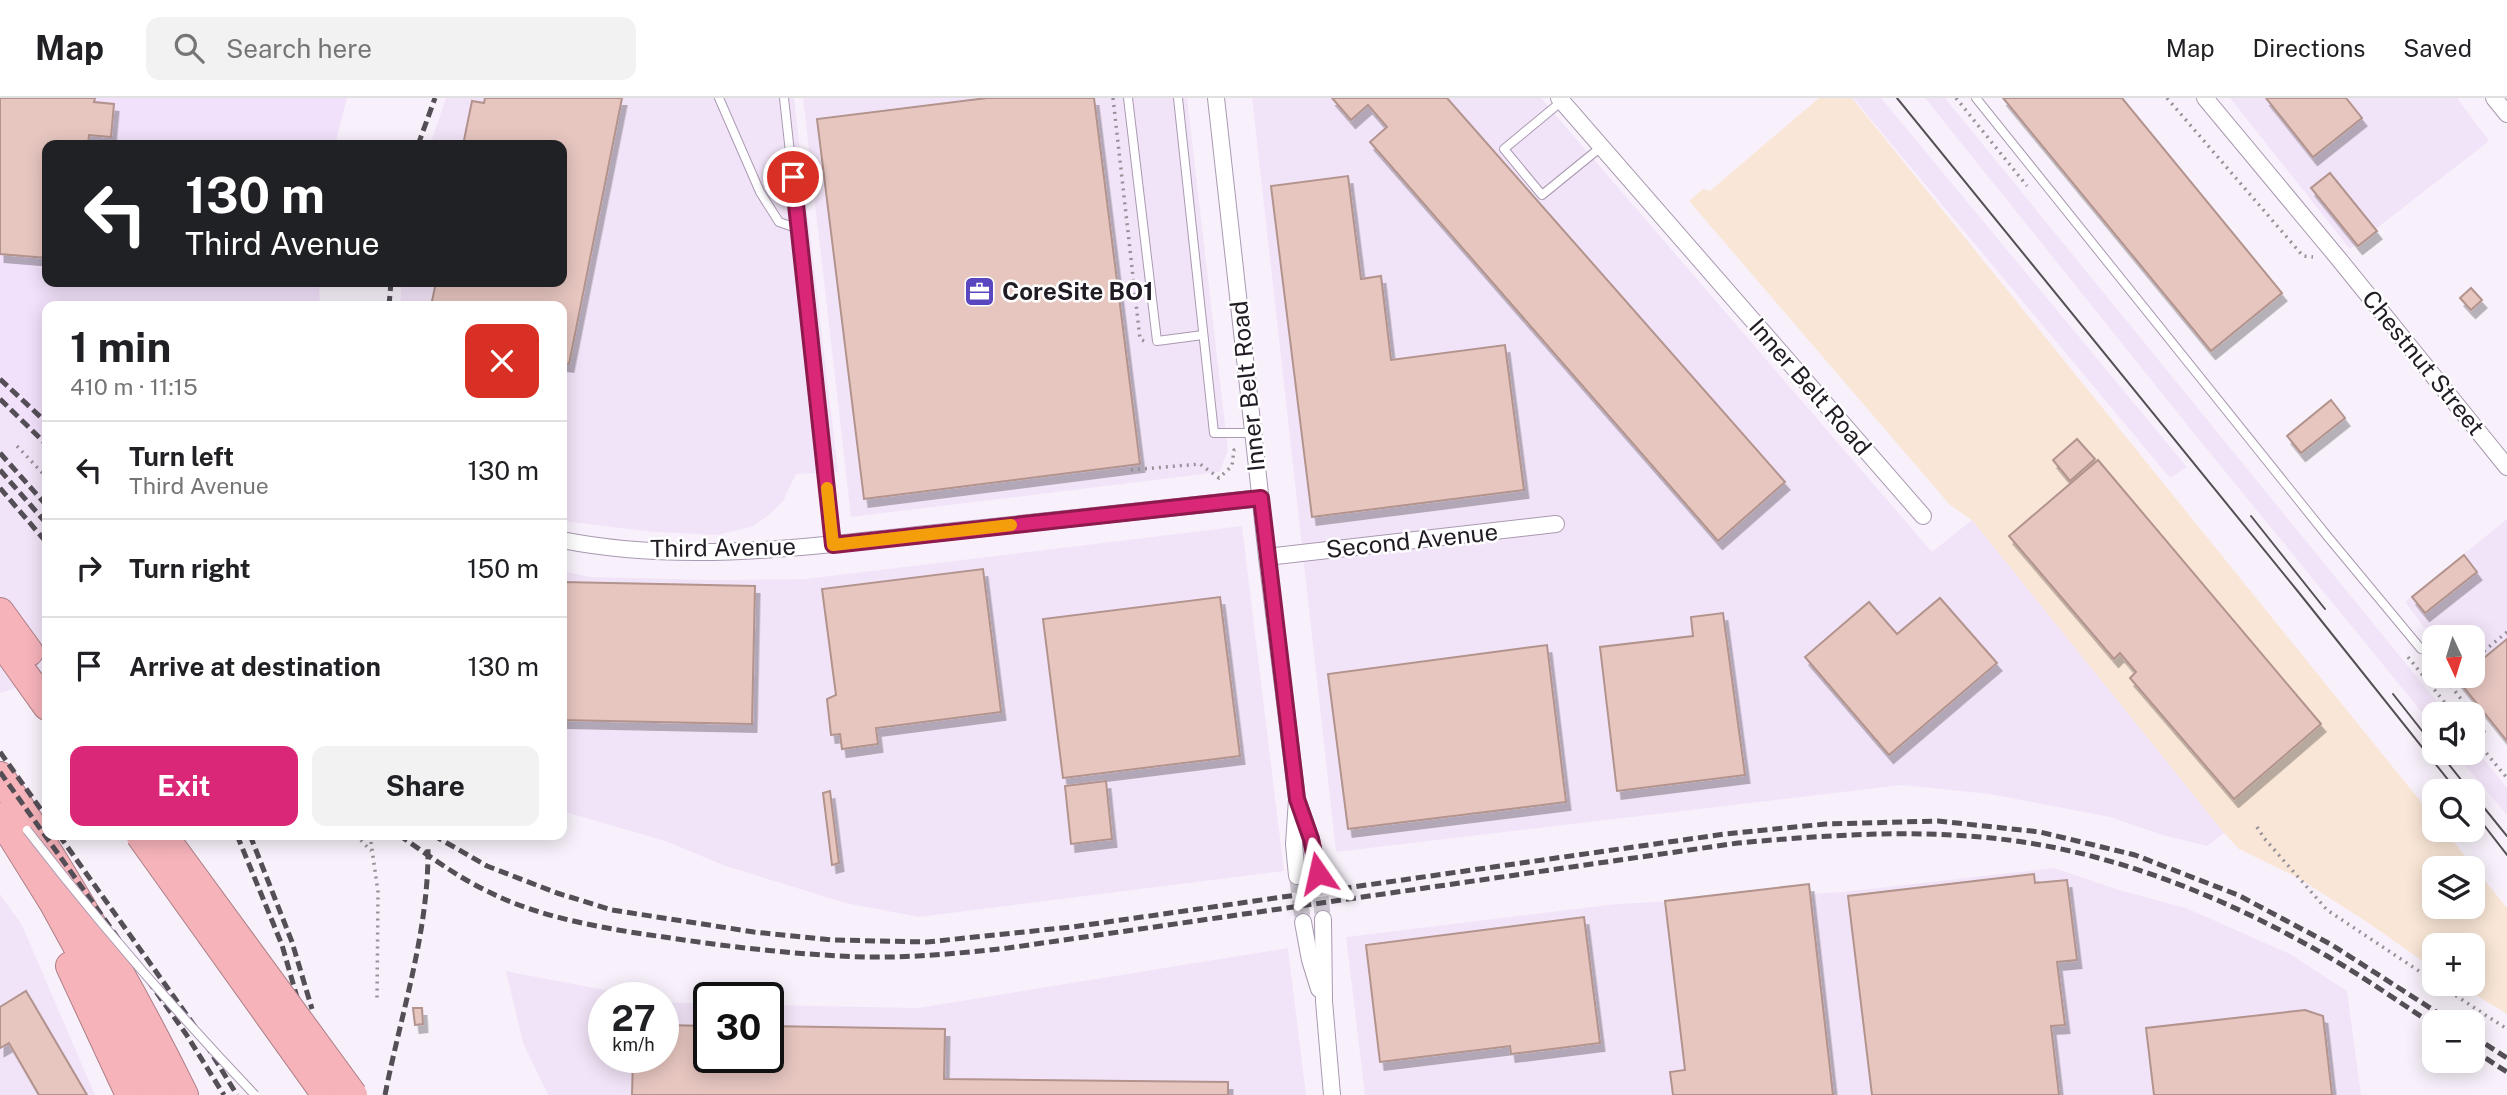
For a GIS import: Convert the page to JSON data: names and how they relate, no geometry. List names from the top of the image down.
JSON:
{
  "streets": {
    "street": [
      "Chestnut Street",
      "Inner Belt Road",
      "Second Avenue",
      "Third Avenue"
    ]
  },
  "crossings": [
    ["Inner Belt Road", "Second Avenue"],
    ["Inner Belt Road", "Third Avenue"]
  ],
  "places": {
    "office": ["CoreSite BO1"]
  },
  "north": "bottom",
  "page": {
    "header": "Map",
    "search": "Search here",
    "nav": ["Map", "Directions", "Saved"],
    "turn": ["130 m", "Third Avenue"],
    "heading": ["1 min", "410 m · 11:15"],
    "list": [
      {
        "name": "Turn left",
        "note": "Third Avenue",
        "value": "130 m"
      },
      {
        "name": "Turn right",
        "value": "150 m"
      },
      {
        "name": "Arrive at destination",
        "value": "130 m"
      }
    ],
    "map_buttons": ["+", "−"],
    "buttons": ["Exit", "Share"],
    "speed": "27 km/h",
    "limit": "30"
  }
}
